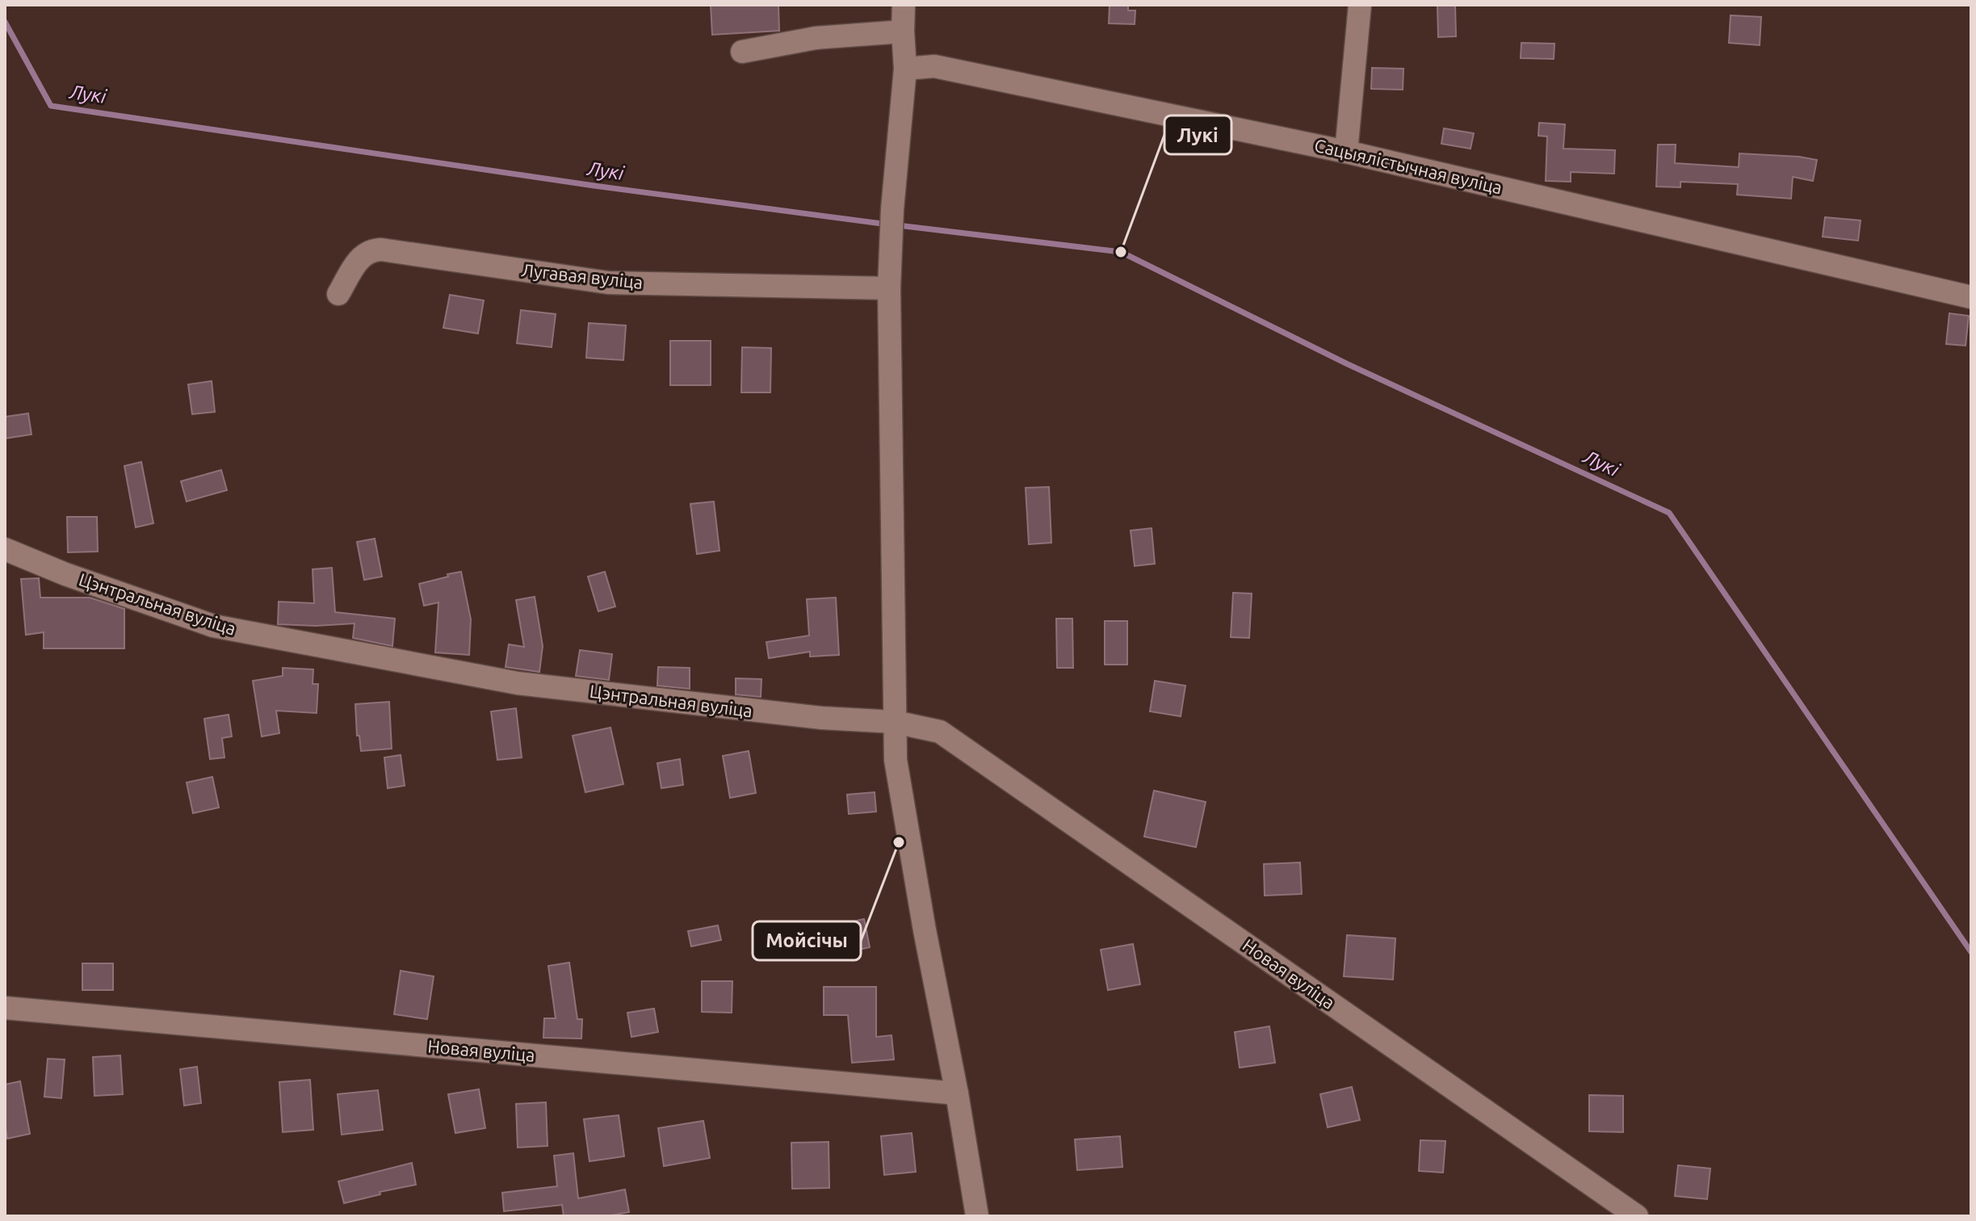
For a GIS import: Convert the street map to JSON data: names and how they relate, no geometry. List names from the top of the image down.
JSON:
{
  "streets": {
    "street": [
      "Сацыялістычная вуліца",
      "Лугавая вуліца",
      "Цэнтральная вуліца",
      "Новая вуліца"
    ]
  },
  "crossings": [
    ["Цэнтральная вуліца", "Новая вуліца"]
  ],
  "water": ["Лукі"],
  "places": ["Лукі", "Мойсічы"]
}
